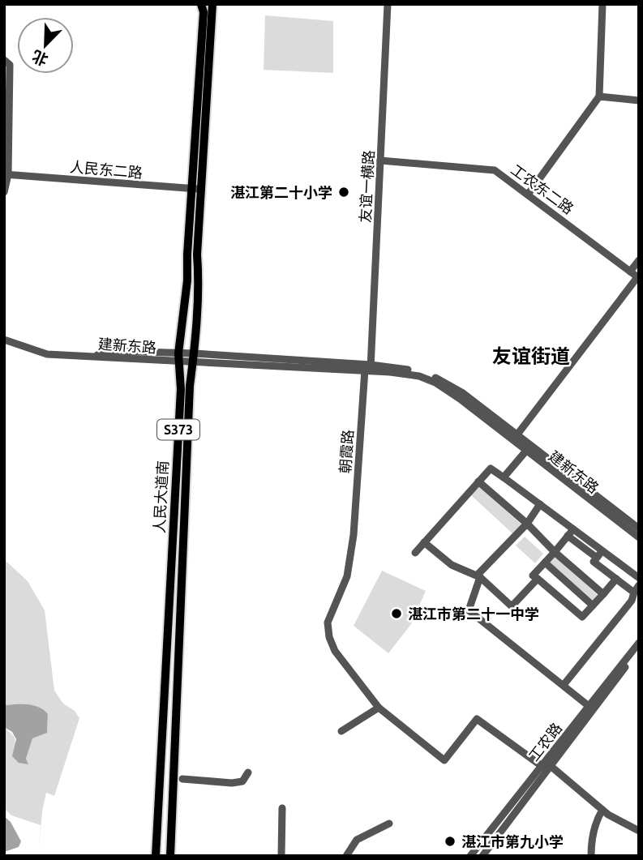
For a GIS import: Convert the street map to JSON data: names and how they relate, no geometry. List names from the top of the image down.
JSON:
{
  "streets": {
    "main road": ["S373", "人民大道南"],
    "street": [
      "人民东二路",
      "友谊一横路",
      "工农东二路",
      "建新东路",
      "朝霞路",
      "工农路"
    ]
  },
  "crossings": [
    ["人民东二路", "人民大道南"],
    ["友谊一横路", "工农东二路"],
    ["友谊一横路", "建新东路"],
    ["友谊一横路", "朝霞路"],
    ["建新东路", "朝霞路"],
    ["建新东路", "人民大道南"],
    ["朝霞路", "工农路"]
  ],
  "districts": ["友谊街道"],
  "places": ["湛江第二十小学", "湛江市第二十一中学", "湛江市第九小学"],
  "north": "bottom left"
}
